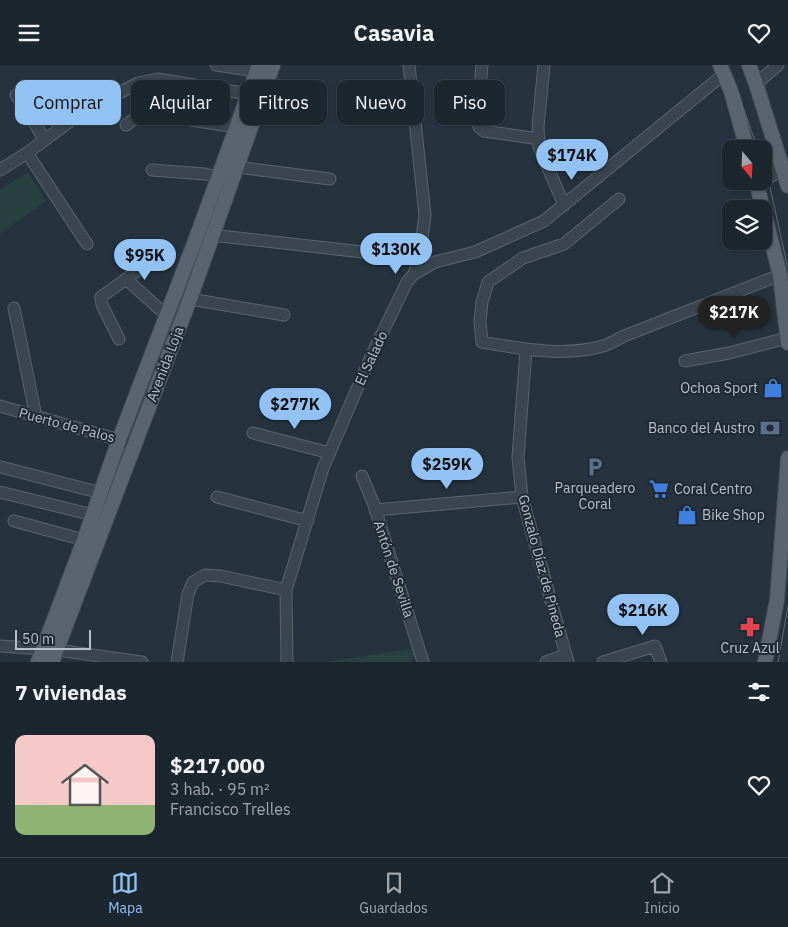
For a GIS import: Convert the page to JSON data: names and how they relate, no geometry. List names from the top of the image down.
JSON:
{
  "streets": {
    "main road": ["Avenida Loja"],
    "street": [
      "El Salado",
      "Puerto de Palos",
      "Gonzalo Díaz de Pineda",
      "Antón de Sevilla"
    ]
  },
  "crossings": [
    ["Avenida Loja", "Puerto de Palos"]
  ],
  "places": {
    "shop": ["Ochoa Sport", "Bike Shop"],
    "bank": ["Banco del Austro"],
    "parking": ["Parqueadero Coral"],
    "supermarket": ["Coral Centro"],
    "pharmacy": ["Cruz Azul"]
  },
  "scale_bar": "50 m",
  "north": "bottom",
  "page": {
    "header": "Casavia",
    "chip": [
      "Comprar",
      "Alquilar",
      "Filtros",
      "Nuevo",
      "Piso"
    ],
    "price": [
      "$174K",
      "$130K",
      "$95K",
      "$217K",
      "$277K",
      "$259K",
      "$216K"
    ],
    "scale": "50 m",
    "heading": "7 viviendas",
    "list": [
      {
        "name": "$217,000",
        "note": "3 hab. · 95 m² · Francisco Trelles"
      }
    ],
    "tabs": ["Mapa", "Guardados", "Inicio"]
  }
}
